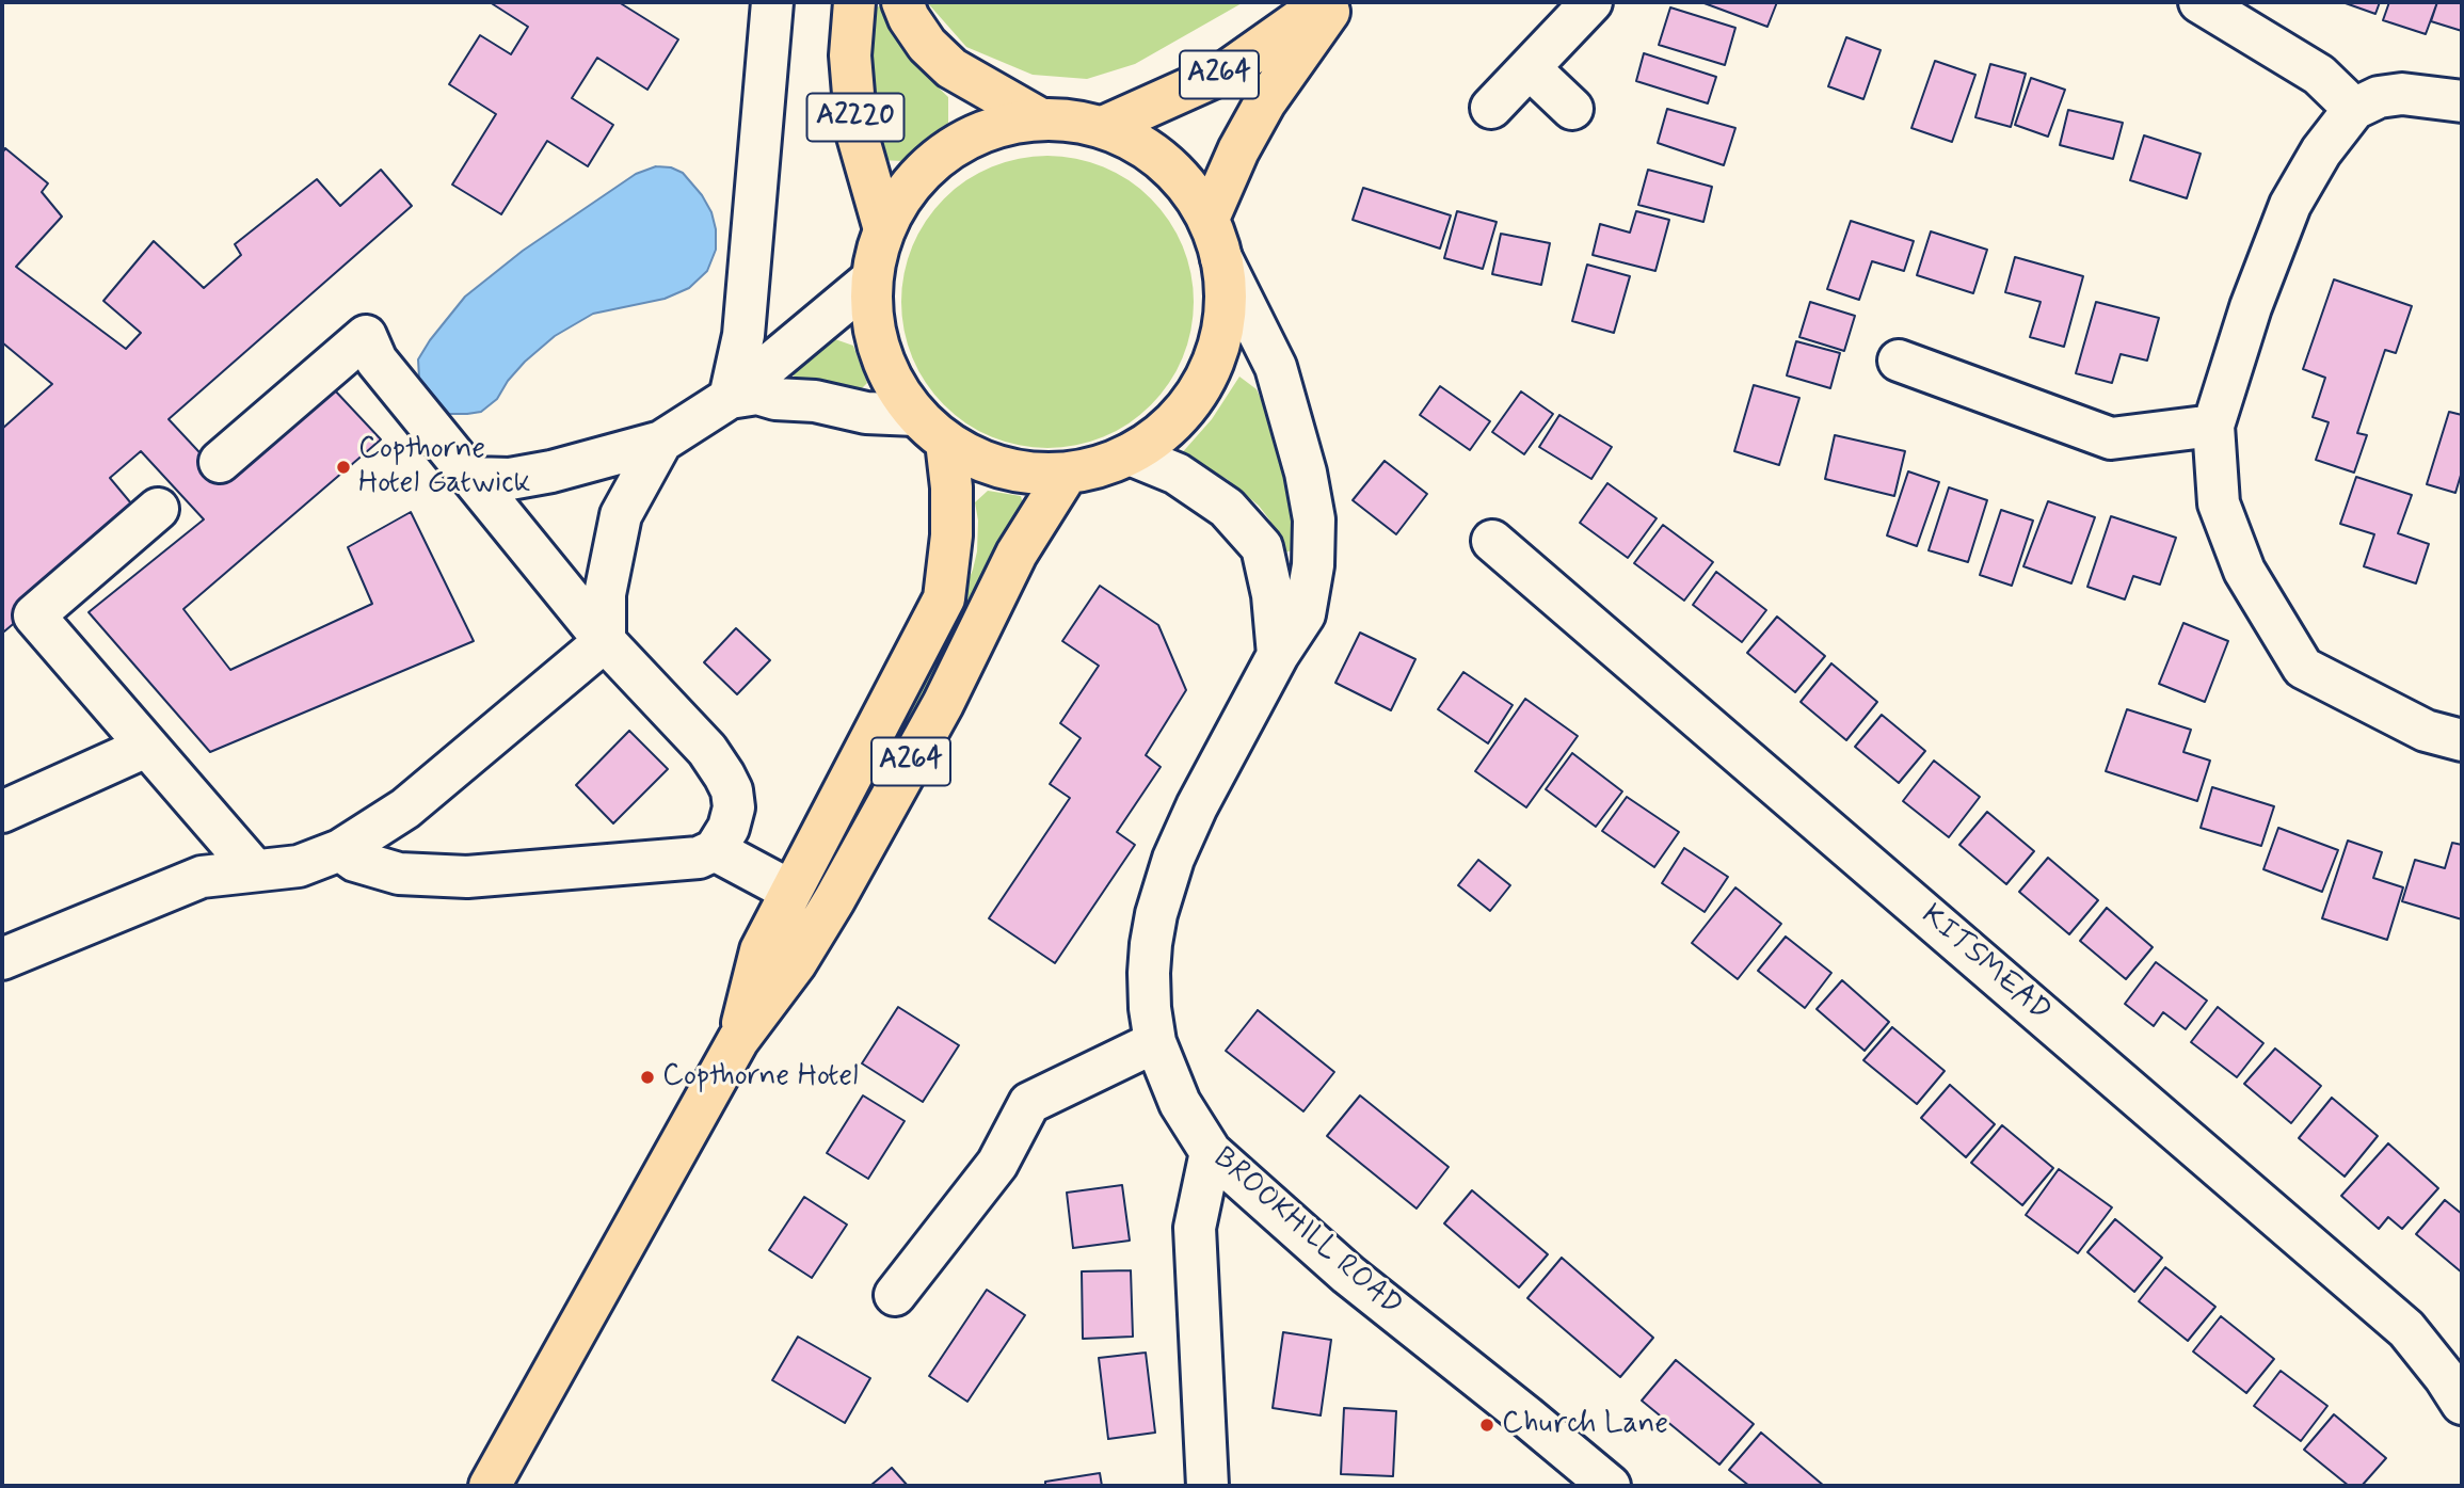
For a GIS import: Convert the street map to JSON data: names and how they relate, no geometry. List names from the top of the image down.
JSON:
{
  "streets": {
    "main road": ["A264", "A2220"],
    "street": ["KITSMEAD", "BROOKHILL ROAD"]
  },
  "places": ["Copthorne Hotel Gatwick", "Copthorne Hotel", "Church Lane"]
}
